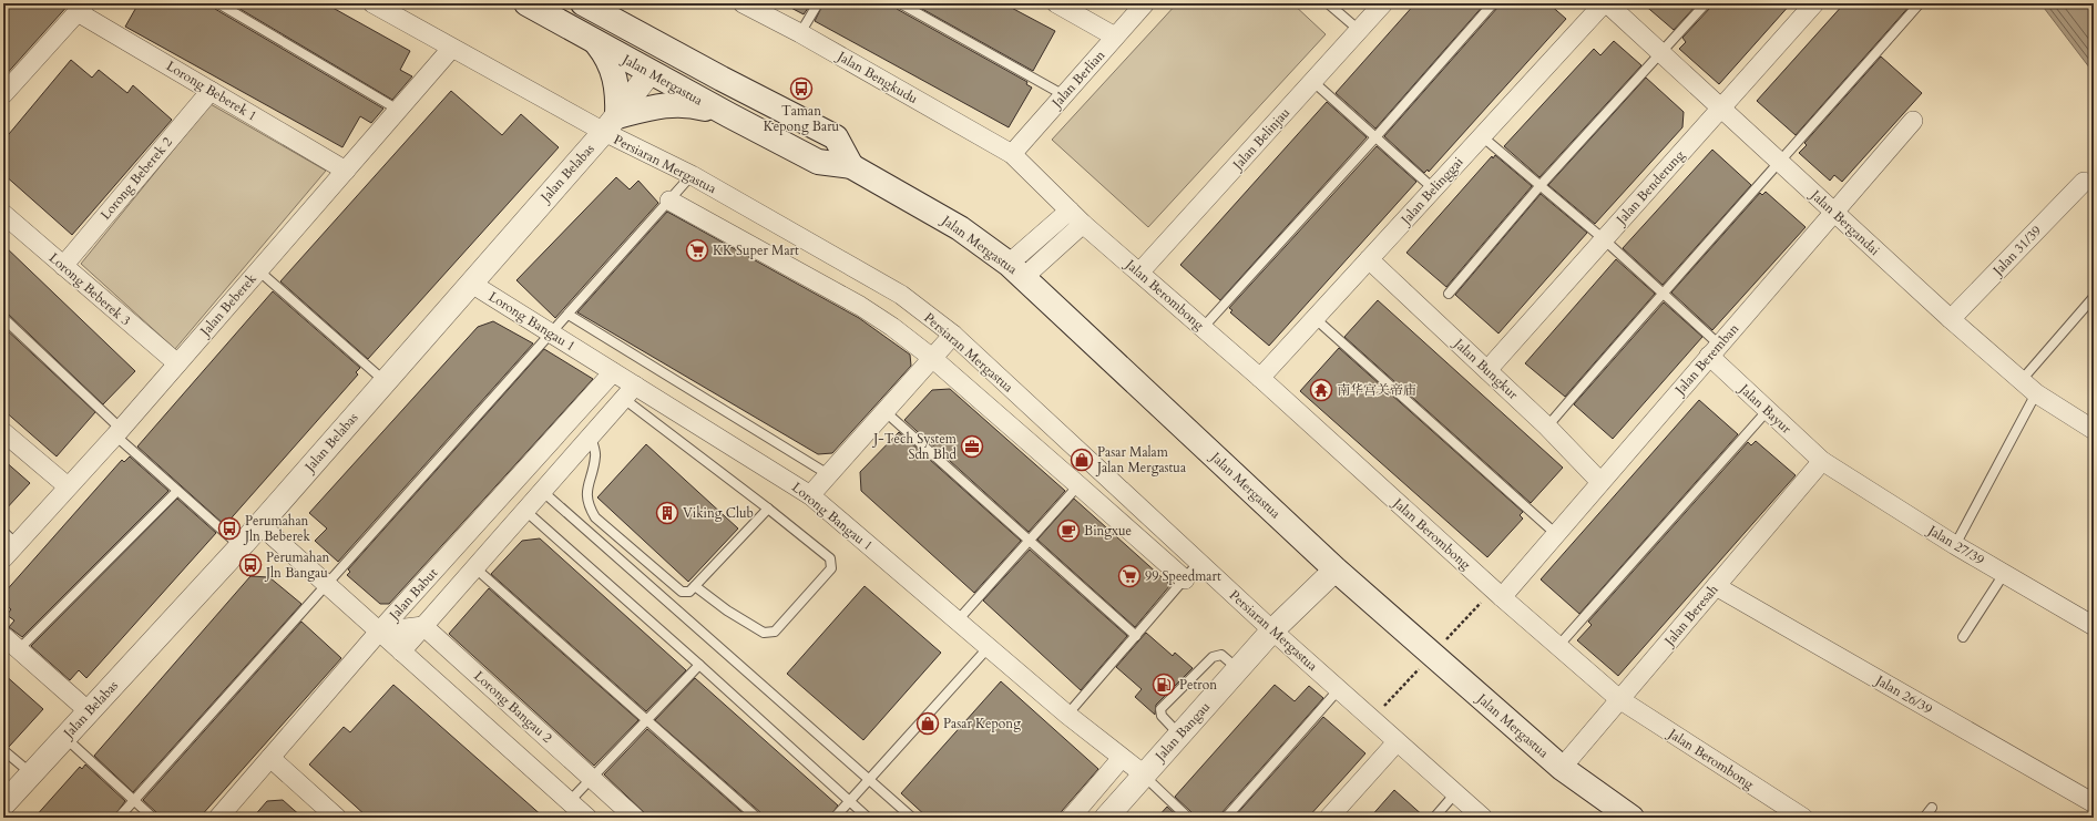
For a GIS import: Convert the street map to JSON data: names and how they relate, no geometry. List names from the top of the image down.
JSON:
{
  "streets": {
    "main road": ["Jalan Mergastua"],
    "street": [
      "Jalan Bengkudu",
      "Jalan Berlian",
      "Lorong Beberek 1",
      "Jalan Belinjau",
      "Persiaran Mergastua",
      "Jalan Belabas",
      "Lorong Beberek 2",
      "Jalan Benderung",
      "Jalan Belinggai",
      "Jalan Bergandai",
      "Jalan 31/39",
      "Lorong Beberek 3",
      "Jalan Berombong",
      "Jalan Beberek",
      "Lorong Bangau 1",
      "Jalan Beremban",
      "Jalan Bungkur",
      "Jalan Bayur",
      "Jalan 27/39",
      "Jalan Babut",
      "Jalan Beresah",
      "Jalan 26/39",
      "Lorong Bangau 2",
      "Jalan Bangau"
    ]
  },
  "crossings": [
    ["Jalan Bengkudu", "Jalan Berlian"],
    ["Jalan Bengkudu", "Jalan Berombong"],
    ["Jalan Berlian", "Jalan Berombong"],
    ["Jalan Mergastua", "Jalan Belabas"],
    ["Jalan Mergastua", "Jalan Beresah"],
    ["Jalan Mergastua", "Jalan Bangau"],
    ["Lorong Beberek 1", "Lorong Beberek 2"],
    ["Lorong Beberek 1", "Jalan Beberek"],
    ["Jalan Belinjau", "Jalan Berombong"],
    ["Persiaran Mergastua", "Jalan Belabas"],
    ["Persiaran Mergastua", "Jalan Beberek"],
    ["Persiaran Mergastua", "Jalan Bangau"],
    ["Jalan Belabas", "Lorong Bangau 1"],
    ["Lorong Beberek 2", "Lorong Beberek 3"],
    ["Jalan Benderung", "Jalan Bergandai"],
    ["Jalan Benderung", "Jalan Bungkur"],
    ["Jalan Belinggai", "Jalan Berombong"],
    ["Jalan Belinggai", "Jalan Bungkur"],
    ["Jalan Bergandai", "Jalan 31/39"],
    ["Jalan Bergandai", "Jalan Beremban"],
    ["Lorong Beberek 3", "Jalan Beberek"],
    ["Jalan Berombong", "Jalan Beremban"],
    ["Jalan Berombong", "Jalan Beresah"],
    ["Lorong Bangau 1", "Jalan Babut"],
    ["Lorong Bangau 1", "Jalan Bangau"],
    ["Jalan Beremban", "Jalan Bungkur"],
    ["Jalan Beremban", "Jalan Bayur"],
    ["Jalan Bayur", "Jalan 27/39"],
    ["Jalan Bayur", "Jalan Beresah"],
    ["Jalan 27/39", "Jalan Beresah"],
    ["Jalan Beresah", "Jalan 26/39"]
  ],
  "places": {
    "bus stop": ["Taman Kepong Baru", "Perumahan Jln Beberek", "Perumahan Jln Bangau"],
    "supermarket": ["KK Super Mart", "99 Speedmart"],
    "temple": ["南华宫关帝庙"],
    "office": ["J-Tech System Sdn Bhd"],
    "shop": ["Pasar Malam Jalan Mergastua", "Pasar Kepong"],
    "building": ["Viking Club"],
    "cafe": ["Bingxue"],
    "fuel station": ["Petron"]
  }
}
